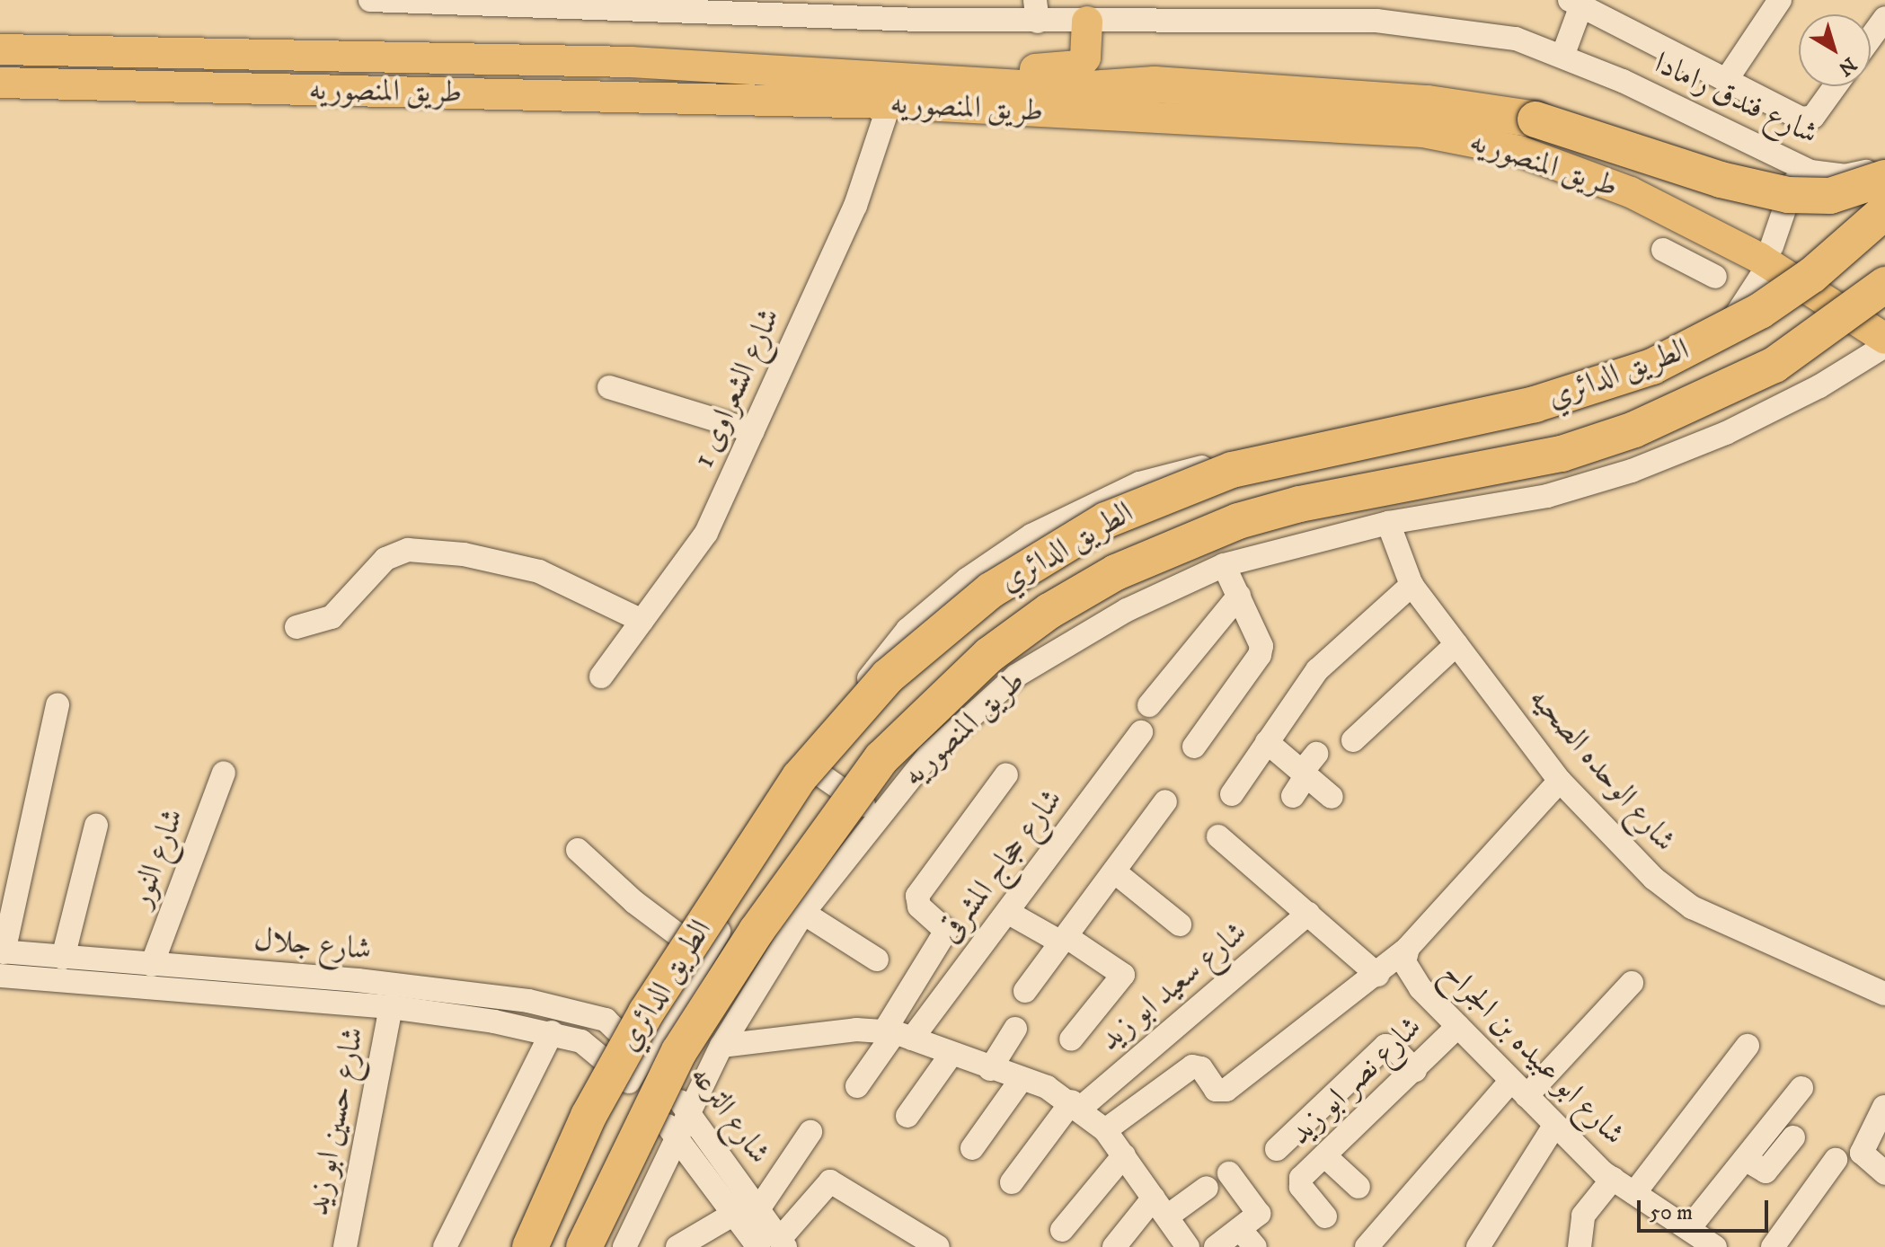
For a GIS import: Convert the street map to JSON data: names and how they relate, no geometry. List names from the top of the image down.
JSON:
{
  "streets": {
    "highway": ["الطريق الدائري"],
    "main road": ["طريق المنصوريه"],
    "street": [
      "شارع فندق رامادا",
      "شارع الشعراوى 1",
      "شارع الوحده الصحيه",
      "شارع النور",
      "شارع حجاج المشرقى",
      "شارع جلال",
      "شارع سعيد ابو زيد",
      "شارع ابو عبيده بن الجراح",
      "شارع نصر ابو زيد",
      "شارع الترعه",
      "شارع حسين ابو زيد"
    ]
  },
  "crossings": [
    ["طريق المنصوريه", "شارع الشعراوى 1"],
    ["طريق المنصوريه", "شارع الوحده الصحيه"],
    ["طريق المنصوريه", "شارع الترعه"],
    ["شارع الوحده الصحيه", "شارع ابو عبيده بن الجراح"],
    ["شارع النور", "شارع جلال"],
    ["شارع جلال", "شارع الترعه"],
    ["شارع جلال", "شارع حسين ابو زيد"],
    ["شارع ابو عبيده بن الجراح", "شارع نصر ابو زيد"]
  ],
  "scale_bar": "50 m",
  "north": "bottom right"
}
